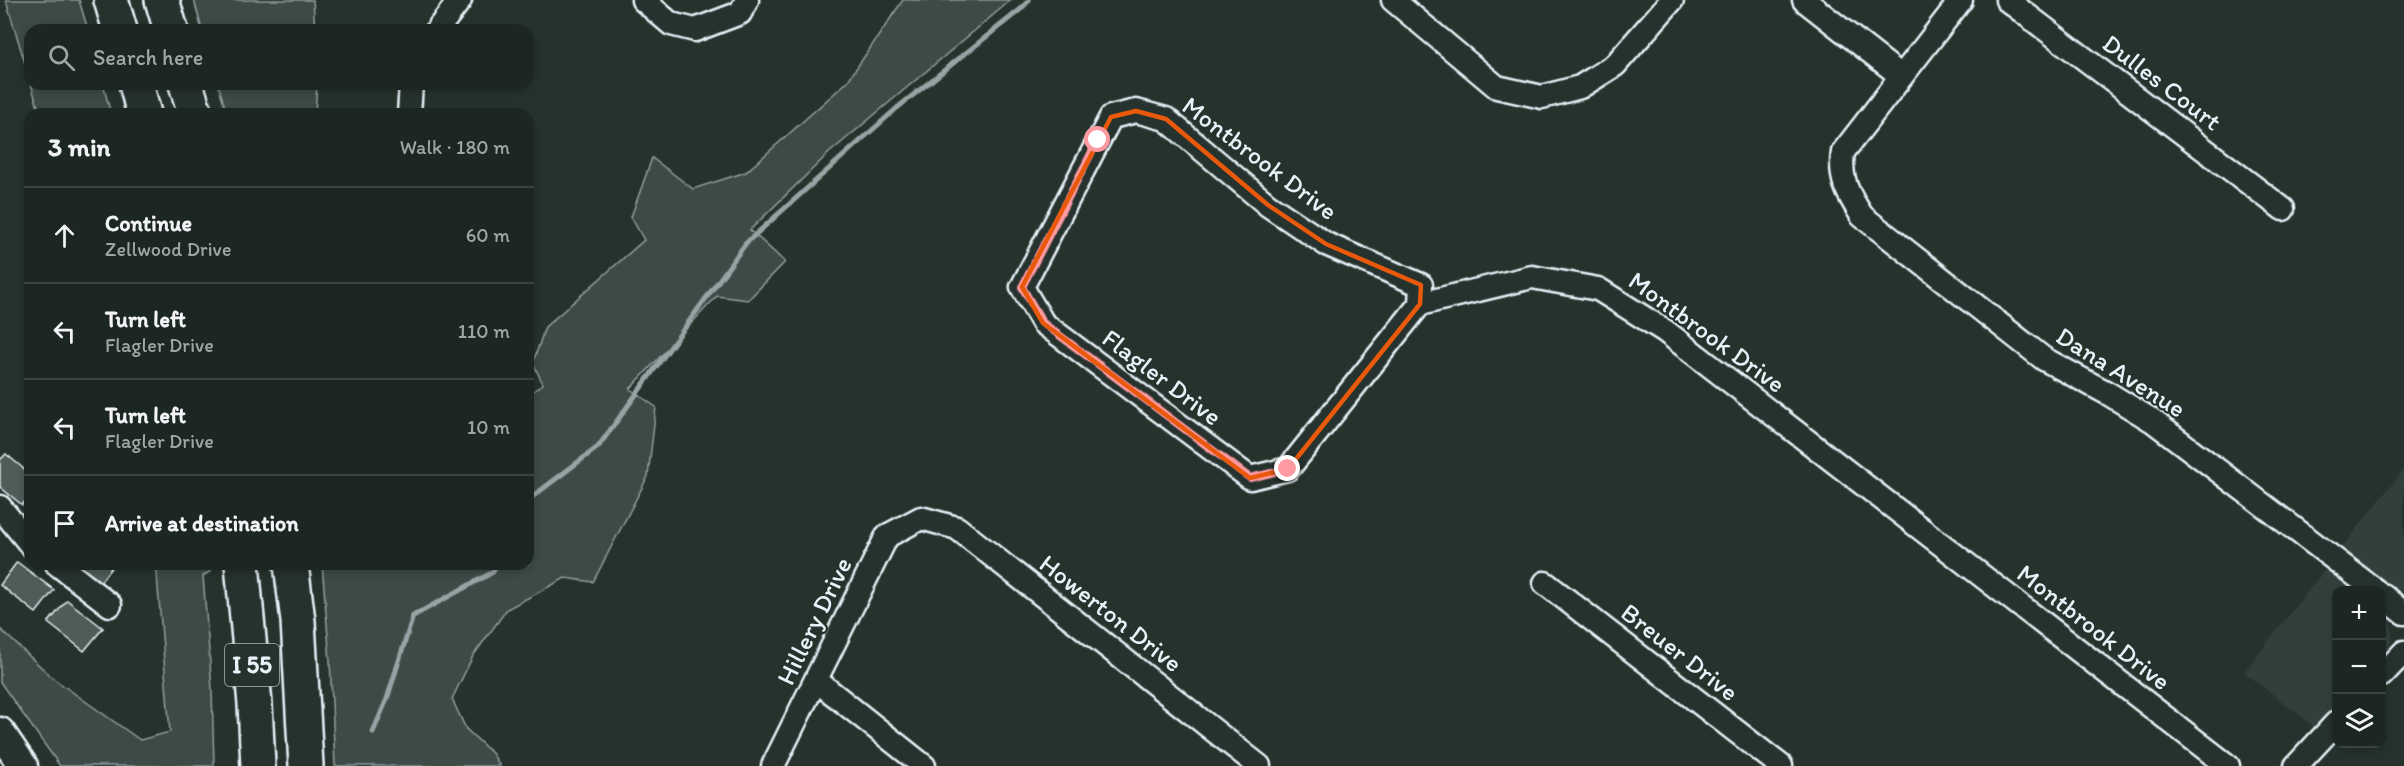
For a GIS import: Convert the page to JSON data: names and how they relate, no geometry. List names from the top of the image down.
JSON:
{
  "streets": {
    "highway": ["I 55"],
    "street": [
      "Dulles Court",
      "Montbrook Drive",
      "Dana Avenue",
      "Flagler Drive",
      "Howerton Drive",
      "Hillery Drive",
      "Breuer Drive"
    ]
  },
  "crossings": [
    ["Montbrook Drive", "Flagler Drive"],
    ["Howerton Drive", "Hillery Drive"]
  ],
  "page": {
    "search": "Search here",
    "heading": ["3 min", "Walk · 180 m"],
    "list": [
      ["Continue", "Zellwood Drive", "60 m"],
      ["Turn left", "Flagler Drive", "110 m"],
      ["Turn left", "Flagler Drive", "10 m"],
      "Arrive at destination"
    ],
    "map_buttons": ["+", "−"]
  }
}
